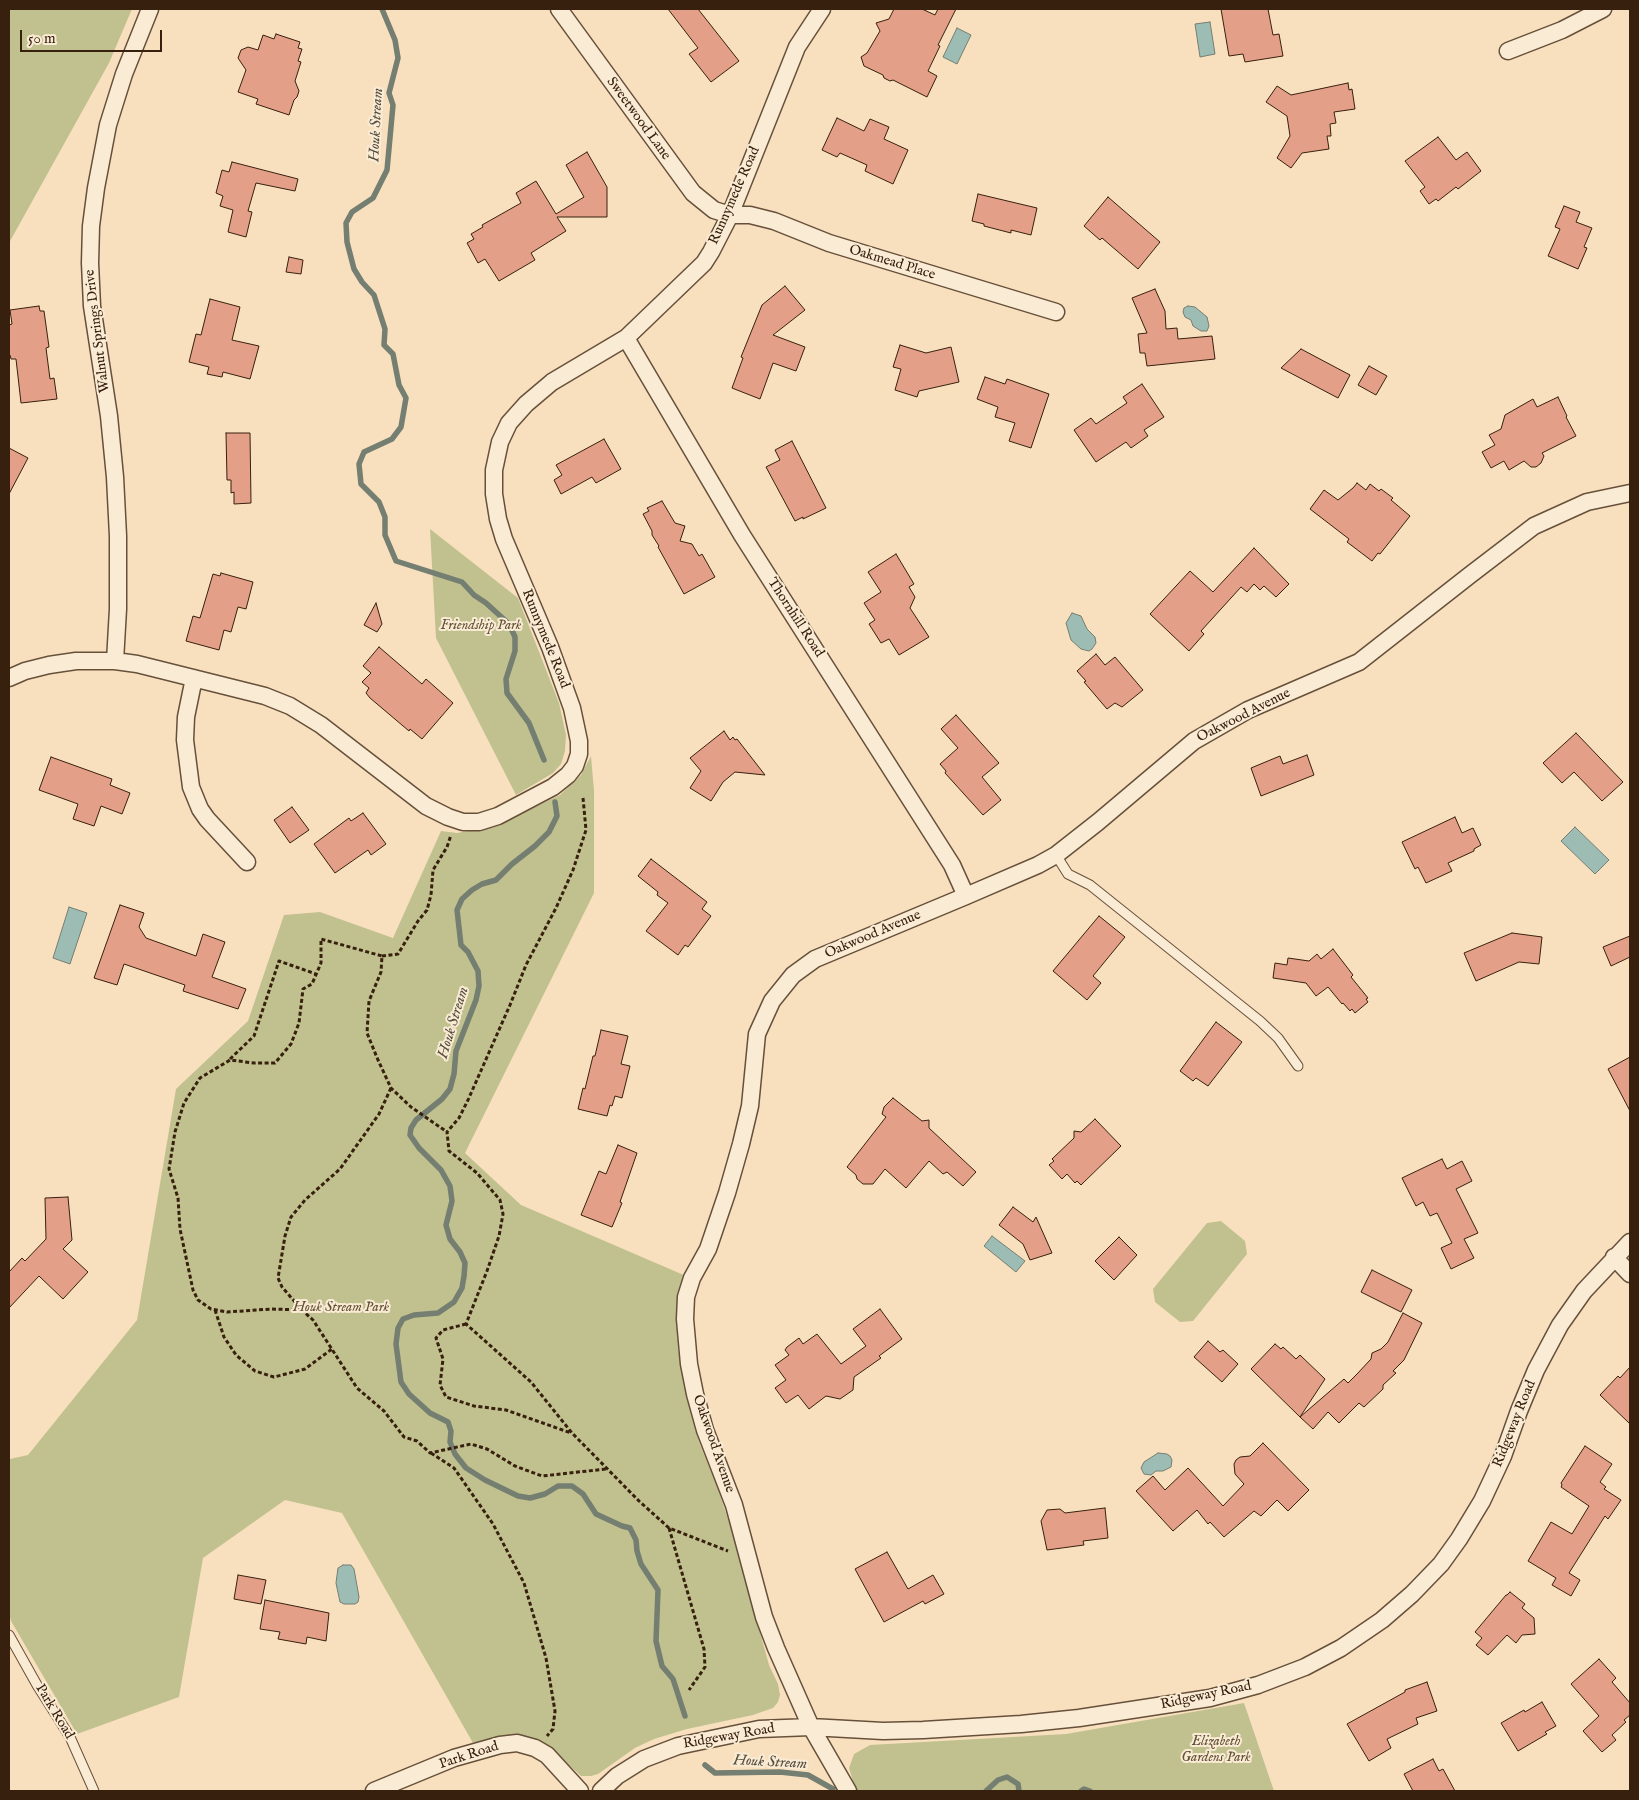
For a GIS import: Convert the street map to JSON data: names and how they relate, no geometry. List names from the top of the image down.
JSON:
{
  "streets": {
    "street": [
      "Sweetwood Lane",
      "Runnymede Road",
      "Oakmead Place",
      "Walnut Springs Drive",
      "Thornhill Road",
      "Oakwood Avenue",
      "Ridgeway Road",
      "Park Road"
    ]
  },
  "crossings": [
    ["Sweetwood Lane", "Runnymede Road"],
    ["Sweetwood Lane", "Oakmead Place"],
    ["Runnymede Road", "Oakmead Place"],
    ["Runnymede Road", "Walnut Springs Drive"],
    ["Runnymede Road", "Thornhill Road"],
    ["Thornhill Road", "Oakwood Avenue"],
    ["Oakwood Avenue", "Ridgeway Road"]
  ],
  "water": ["Houk Stream"],
  "parks": ["Friendship Park", "Houk Stream Park", "Elizabeth Gardens Park"],
  "scale_bar": "50 m"
}
